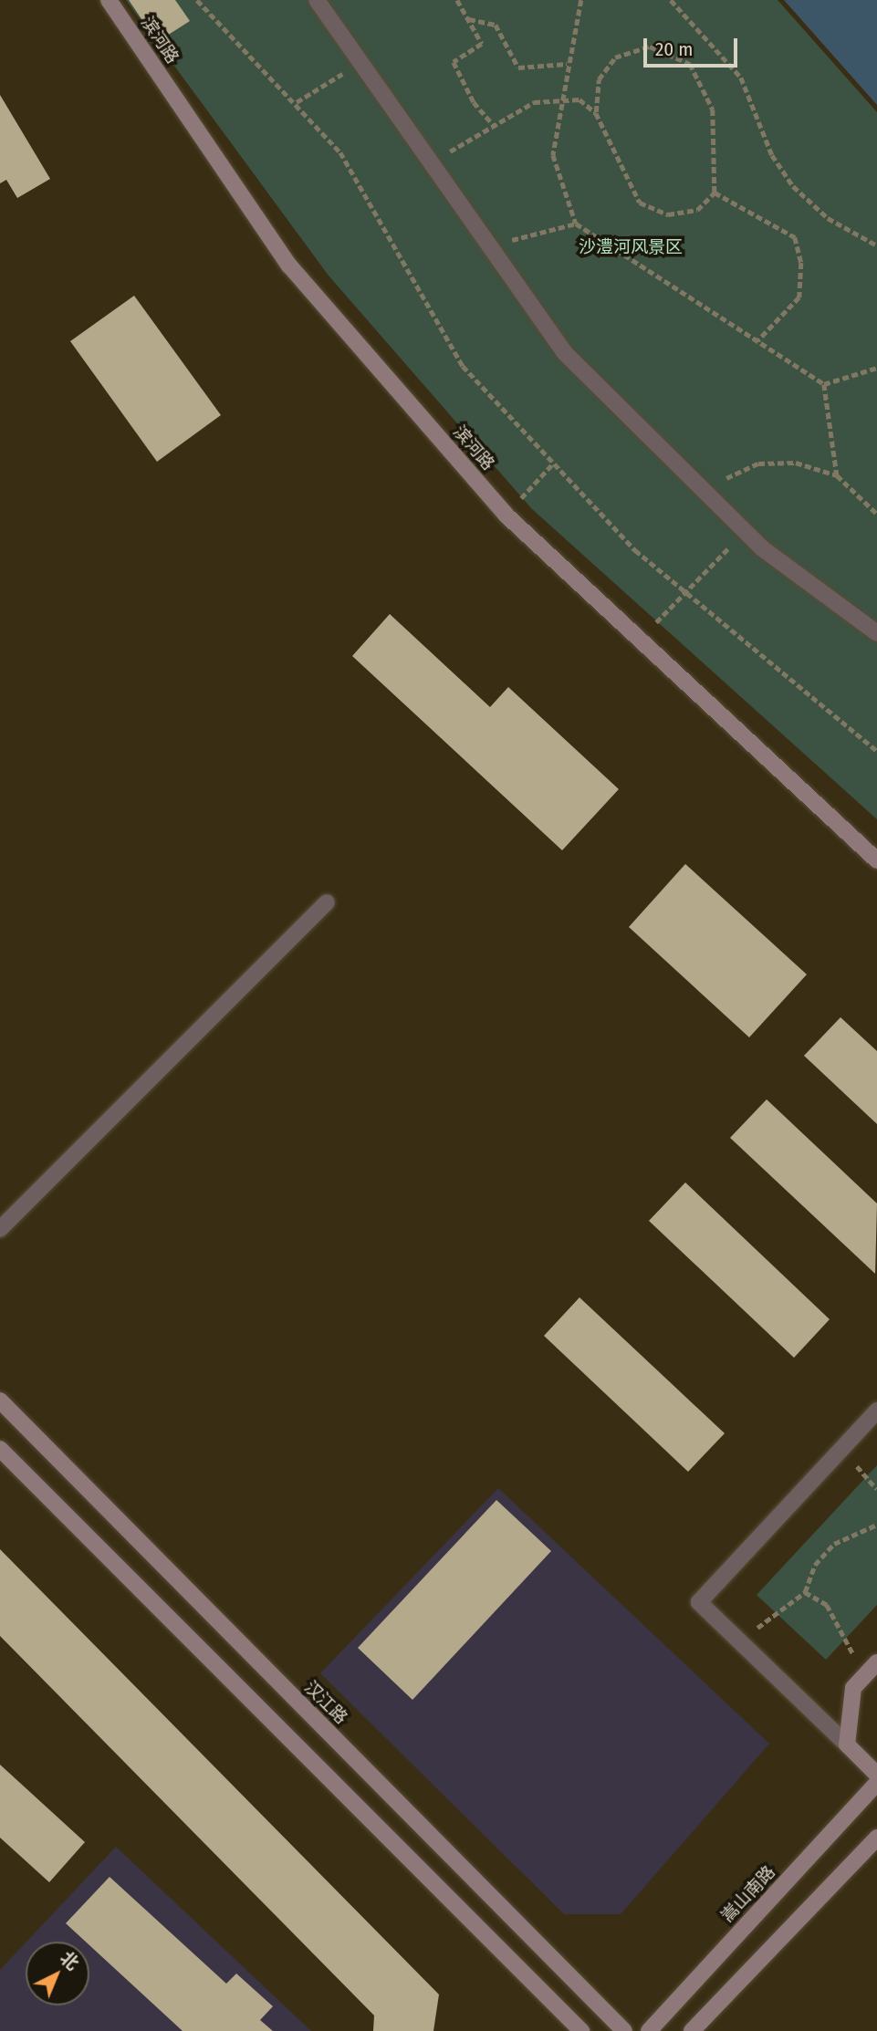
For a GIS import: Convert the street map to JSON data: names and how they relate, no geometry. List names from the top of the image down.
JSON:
{
  "streets": {
    "street": ["滨河路", "汉江路", "嵩山南路"]
  },
  "parks": ["沙澧河风景区"],
  "scale_bar": "20 m",
  "north": "top right"
}
